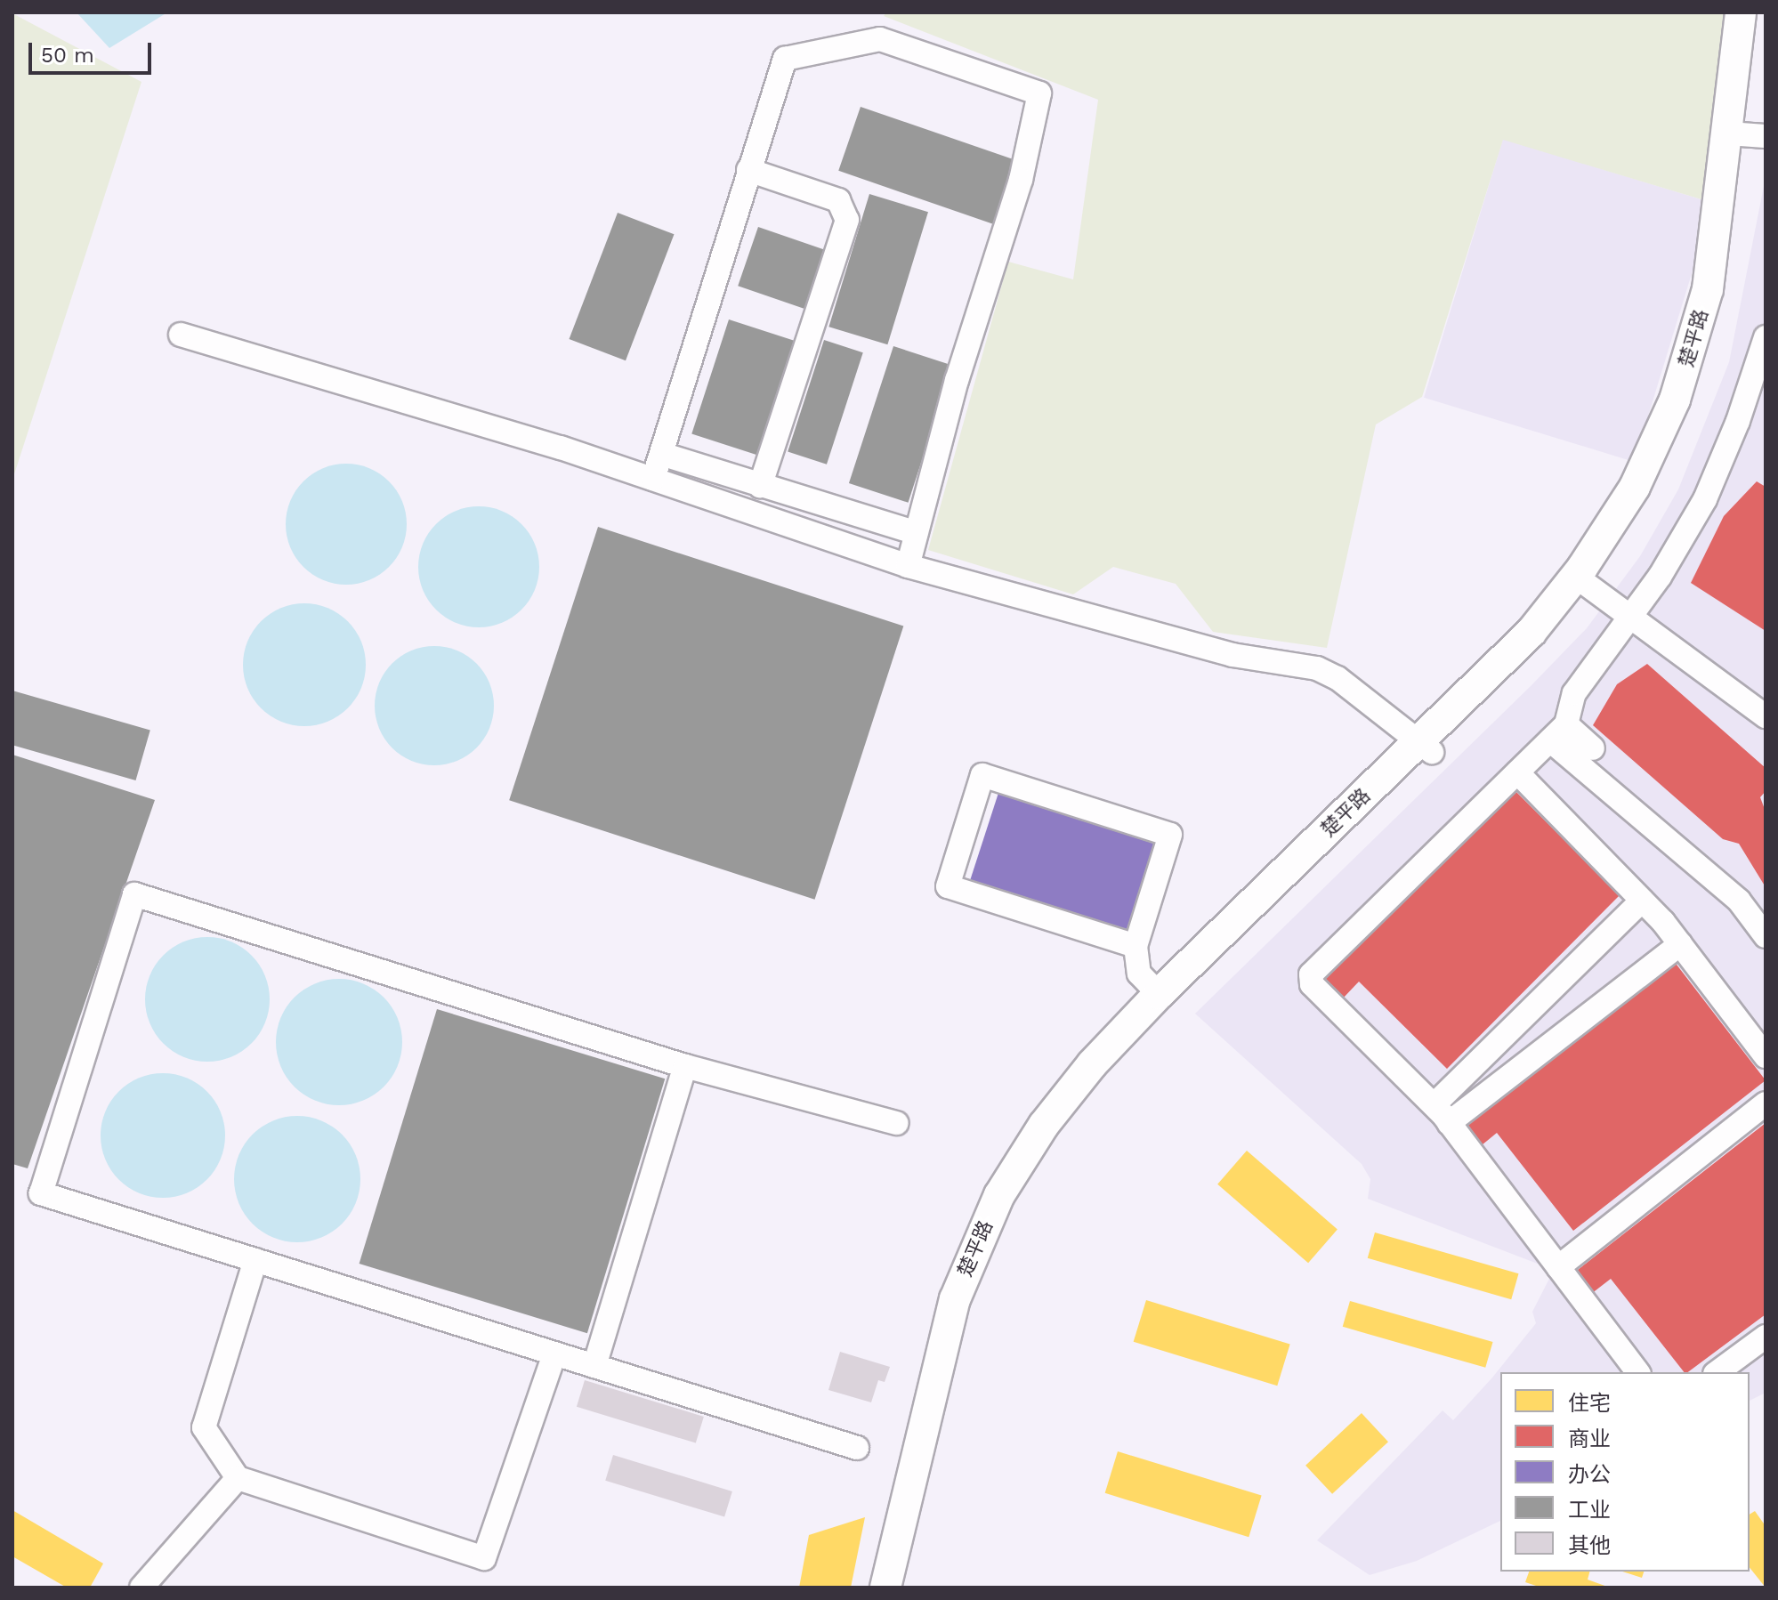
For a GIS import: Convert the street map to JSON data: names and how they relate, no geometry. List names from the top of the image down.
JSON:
{
  "streets": {
    "main road": ["楚平路"]
  },
  "legend": [
    "住宅",
    "商业",
    "办公",
    "工业",
    "其他"
  ],
  "scale_bar": "50 m"
}
